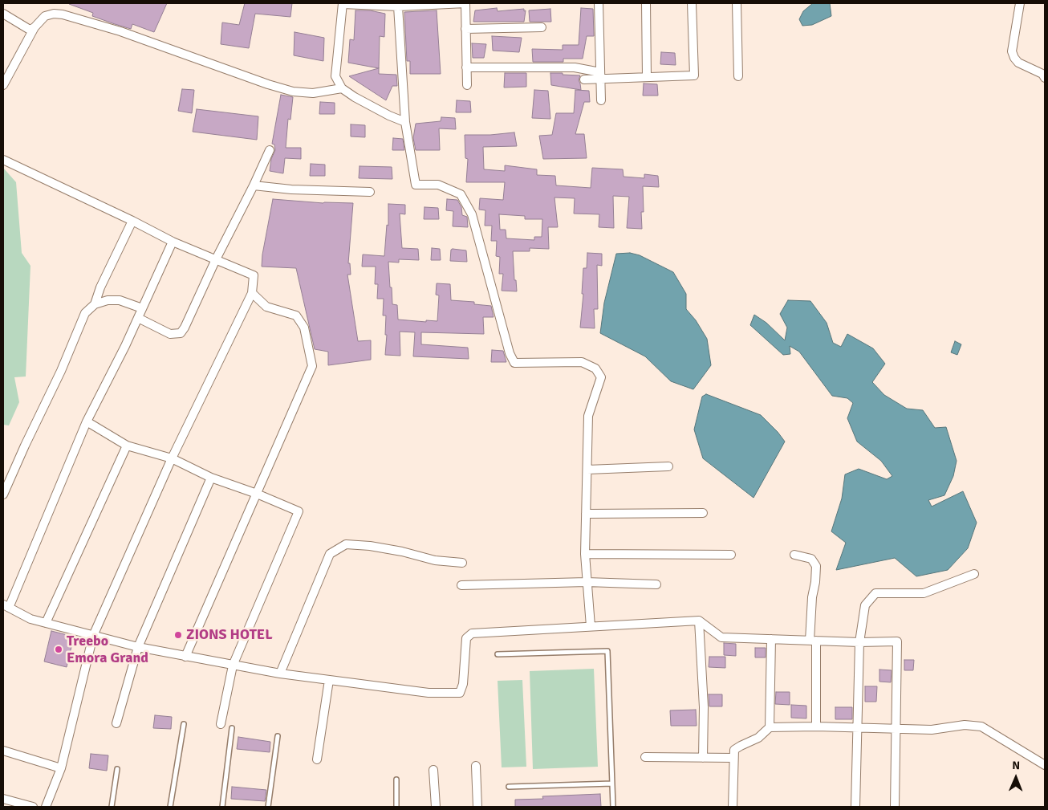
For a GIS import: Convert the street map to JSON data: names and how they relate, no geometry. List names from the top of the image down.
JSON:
{
  "places": ["ZIONS HOTEL", "Treebo Emora Grand"],
  "north": "top"
}
